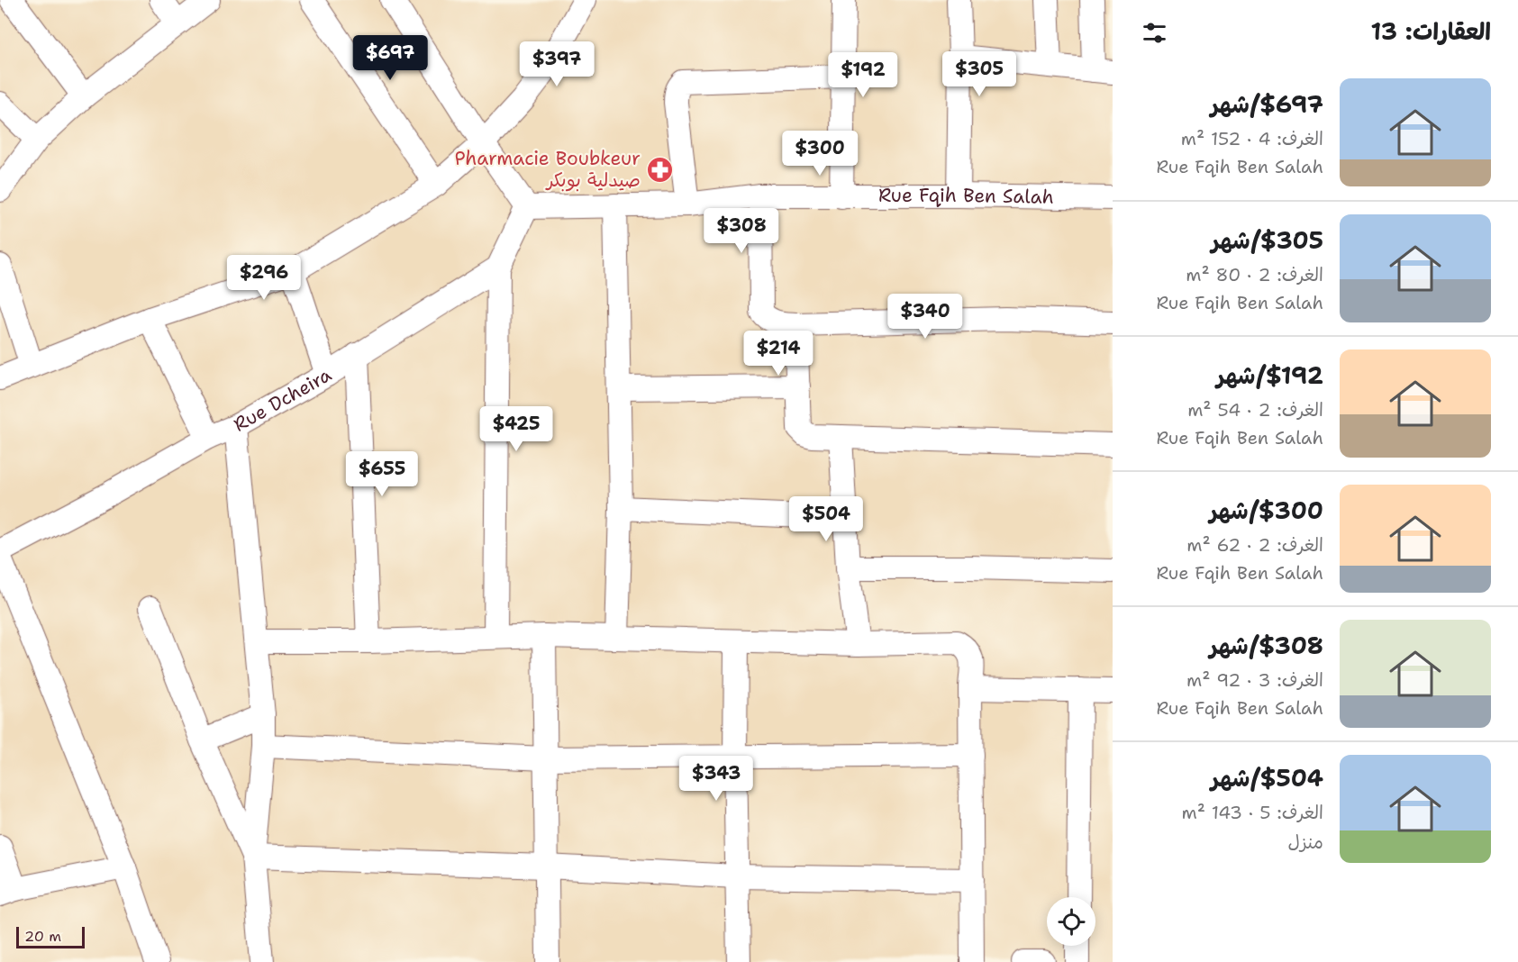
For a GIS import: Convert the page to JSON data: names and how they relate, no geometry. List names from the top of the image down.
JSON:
{
  "streets": {
    "street": ["Rue Fqih Ben Salah", "Rue Dcheira"]
  },
  "places": {
    "pharmacy": ["Pharmacie Boubkeur صيدلية بوبكر"]
  },
  "scale_bar": "20 m",
  "page": {
    "heading": "العقارات: 13",
    "price": [
      "$697",
      "$397",
      "$305",
      "$192",
      "$300",
      "$308",
      "$296",
      "$340",
      "$214",
      "$425",
      "$655",
      "$504",
      "$343"
    ],
    "list": [
      {
        "name": "$697/شهر",
        "note": "الغرف: 4 · 152 m² · Rue Fqih Ben Salah"
      },
      {
        "name": "$305/شهر",
        "note": "الغرف: 2 · 80 m² · Rue Fqih Ben Salah"
      },
      {
        "name": "$192/شهر",
        "note": "الغرف: 2 · 54 m² · Rue Fqih Ben Salah"
      },
      {
        "name": "$300/شهر",
        "note": "الغرف: 2 · 62 m² · Rue Fqih Ben Salah"
      },
      {
        "name": "$308/شهر",
        "note": "الغرف: 3 · 92 m² · Rue Fqih Ben Salah"
      },
      {
        "name": "$504/شهر",
        "note": "الغرف: 5 · 143 m² · منزل"
      }
    ],
    "scale": "20 m"
  }
}
